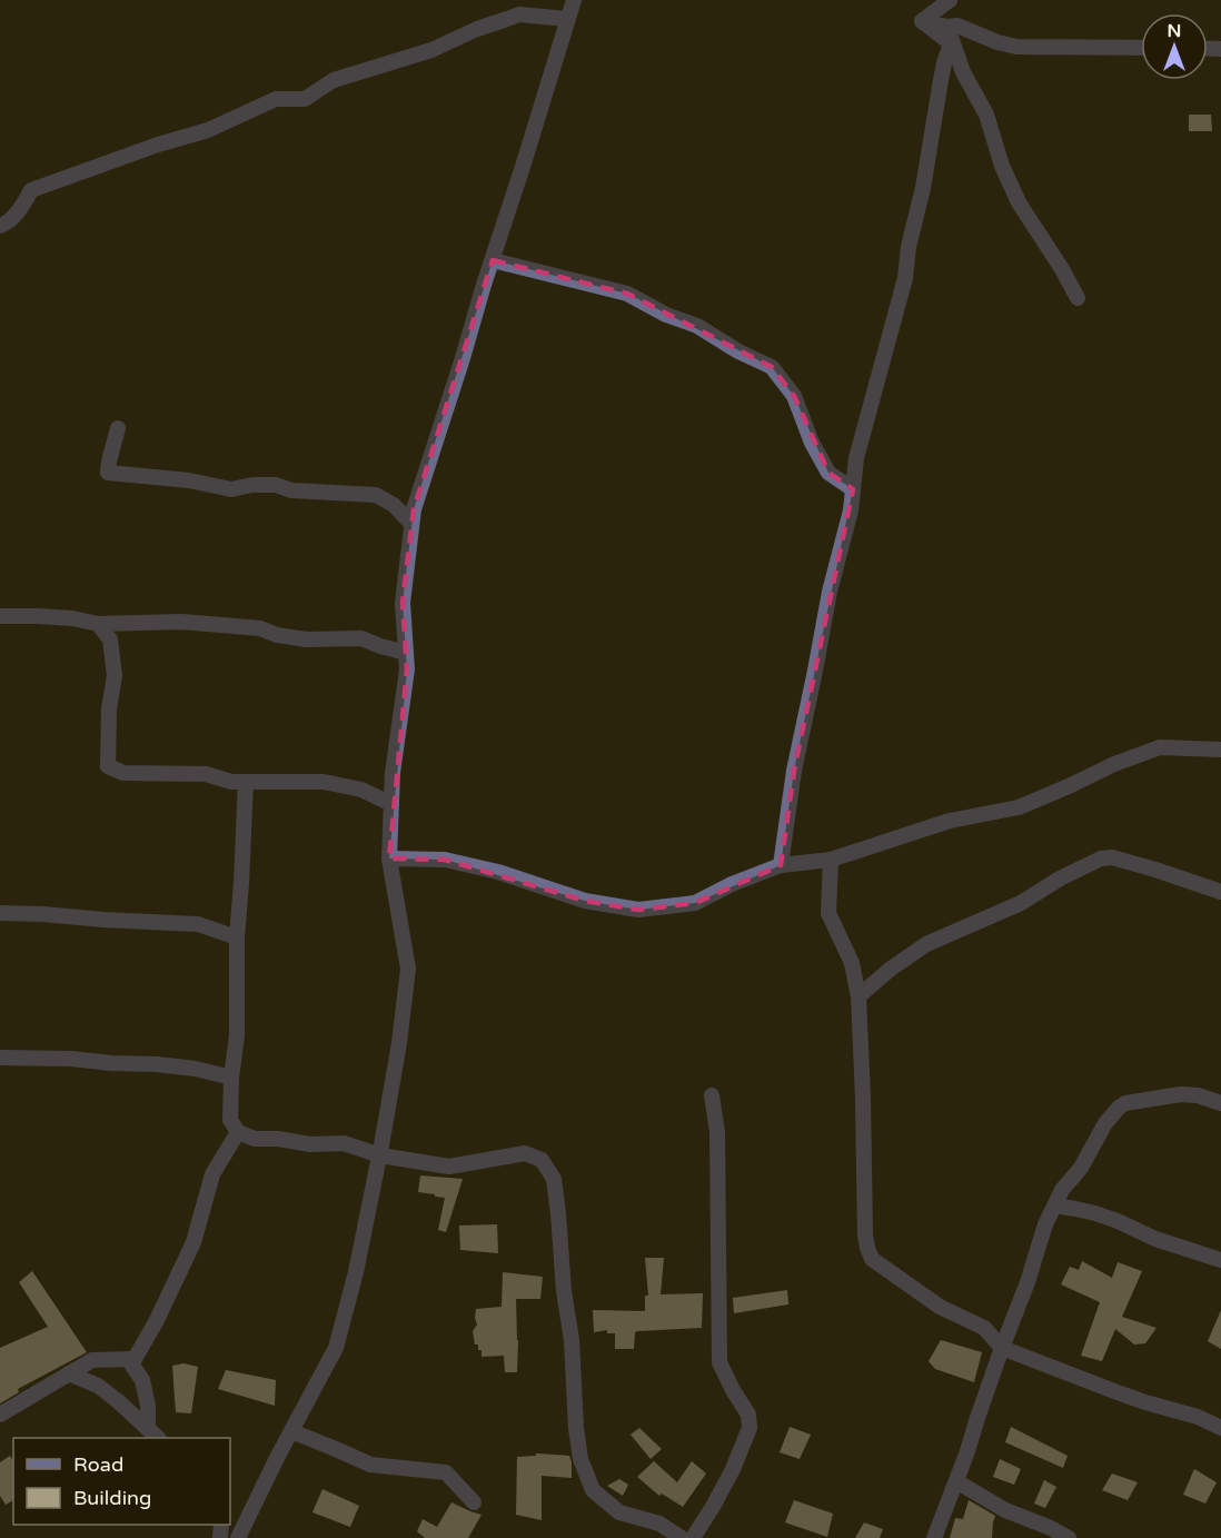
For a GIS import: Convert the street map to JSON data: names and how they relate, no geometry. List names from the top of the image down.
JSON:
{
  "legend": ["Road", "Building"],
  "north": "top"
}
